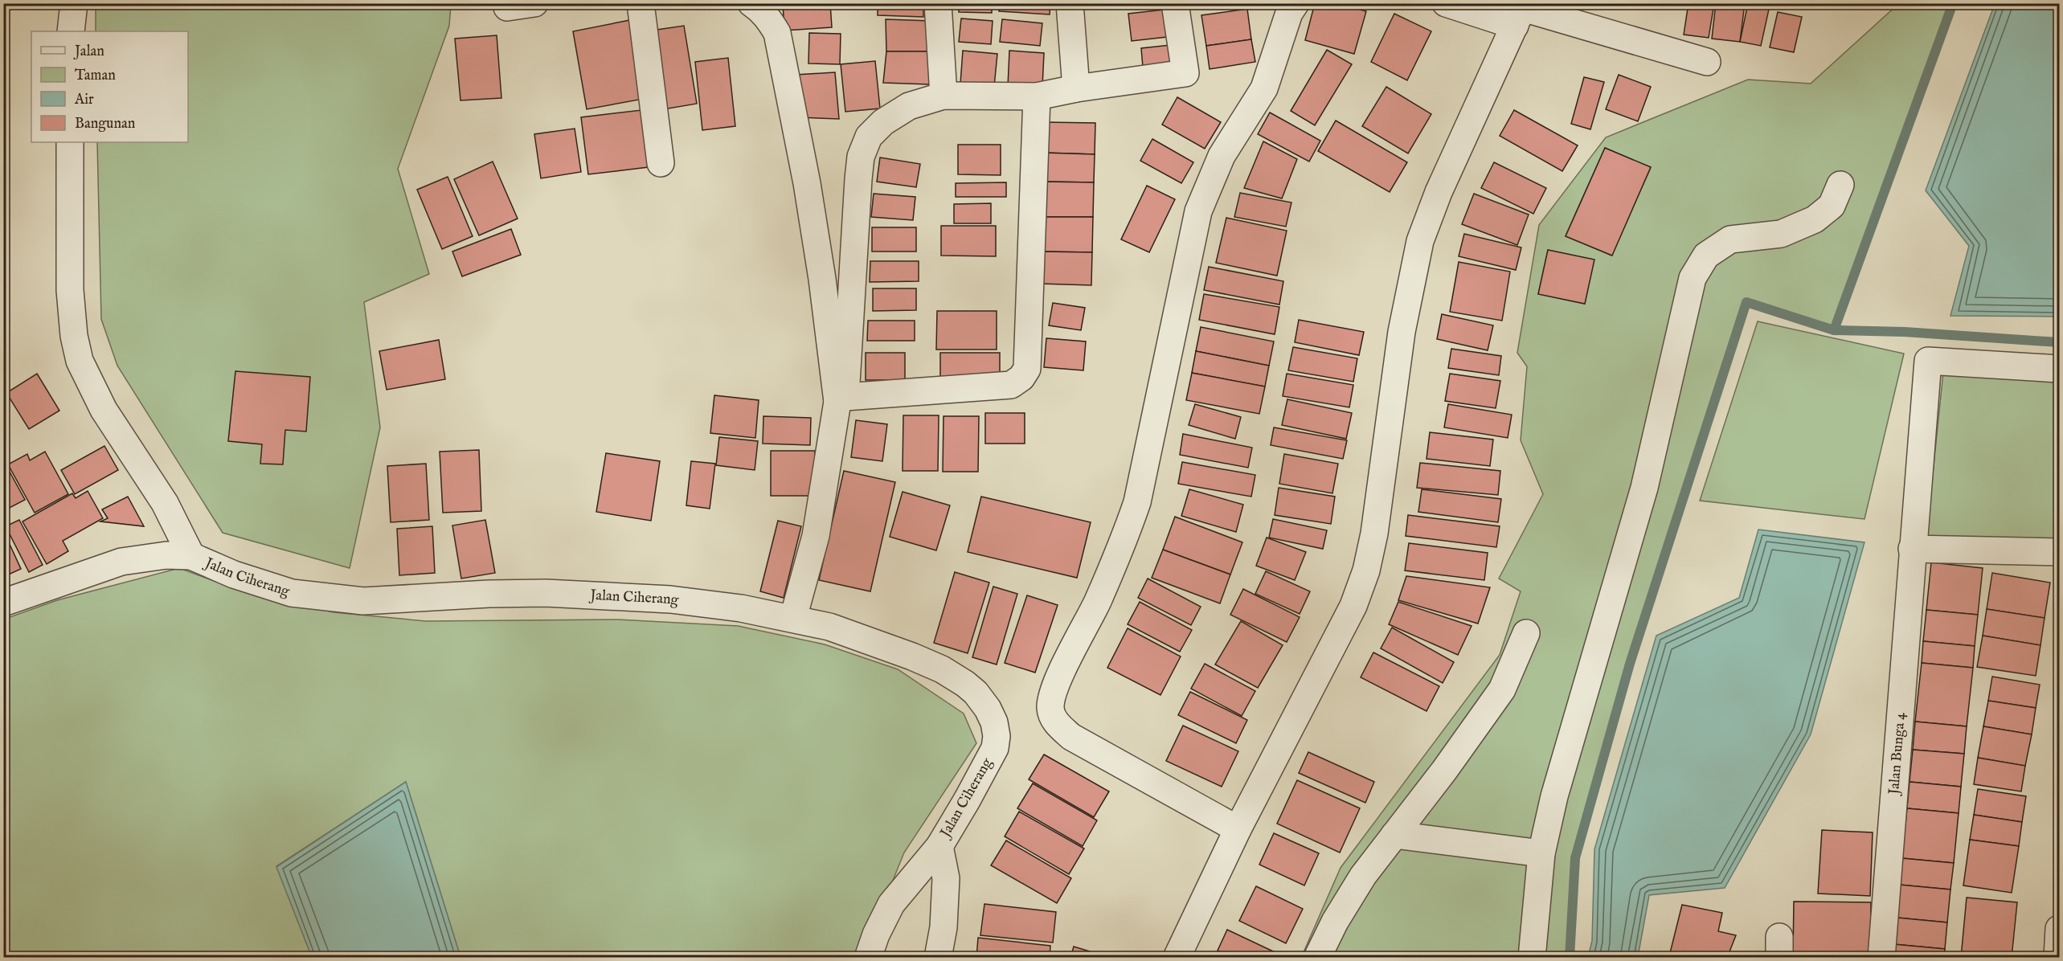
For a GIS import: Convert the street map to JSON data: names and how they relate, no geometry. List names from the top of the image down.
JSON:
{
  "streets": {
    "street": ["Jalan Ciherang", "Jalan Bunga 4"]
  },
  "legend": [
    "Jalan",
    "Taman",
    "Air",
    "Bangunan"
  ]
}
